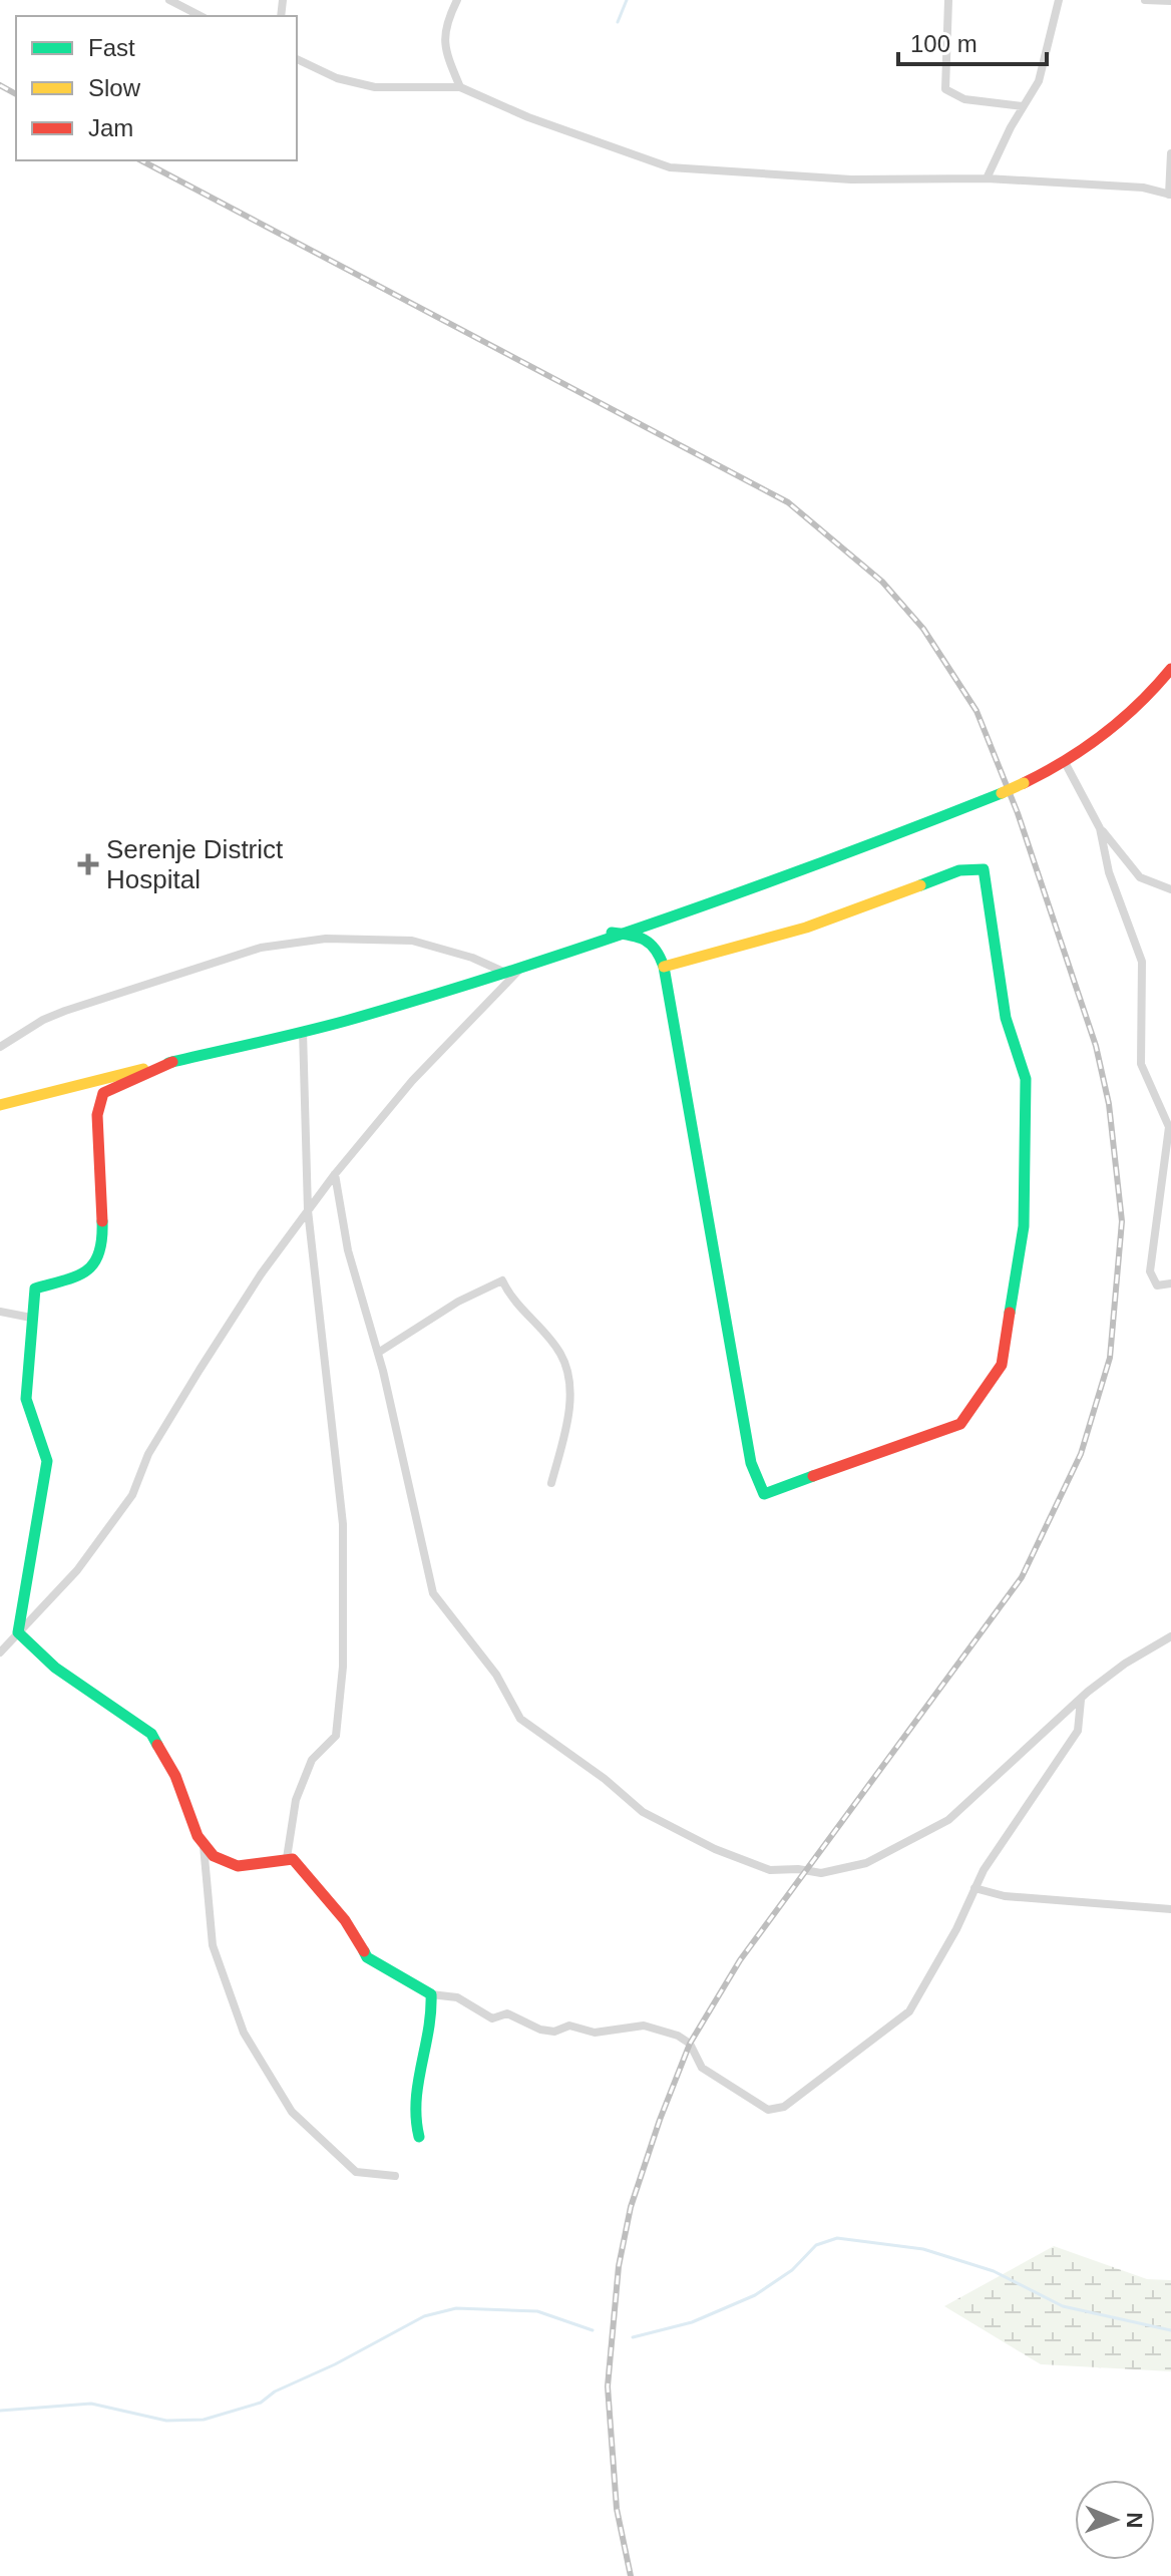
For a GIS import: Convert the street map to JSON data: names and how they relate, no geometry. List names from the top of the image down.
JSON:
{
  "places": {
    "health": ["Serenje District Hospital"]
  },
  "legend": ["Fast", "Slow", "Jam"],
  "scale_bar": "100 m",
  "north": "right"
}
